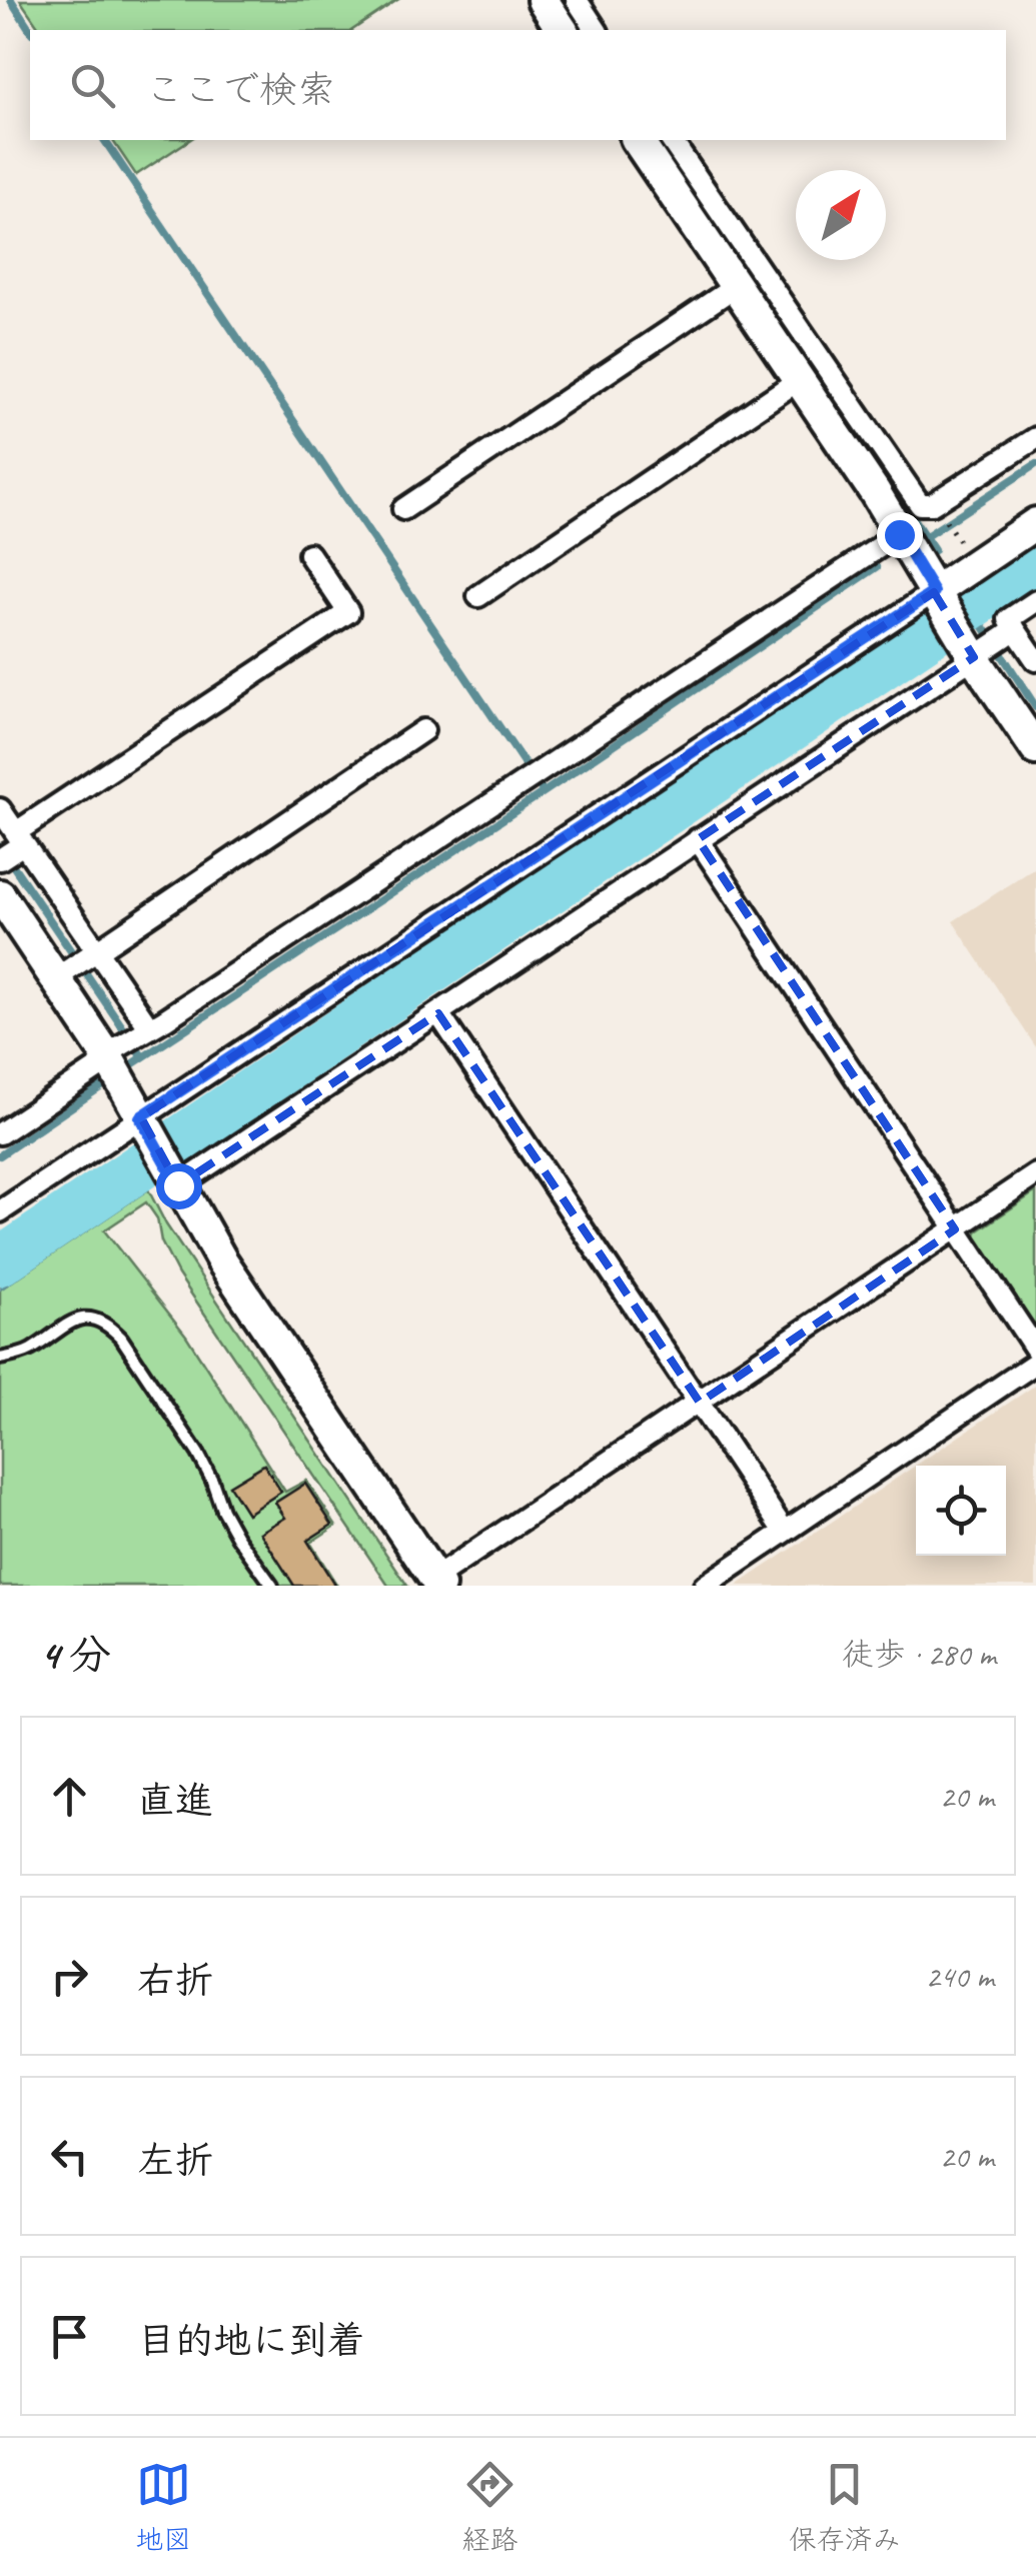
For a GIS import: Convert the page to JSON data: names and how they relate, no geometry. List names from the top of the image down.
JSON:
{
  "north": "top right",
  "page": {
    "search": "ここで検索",
    "heading": ["4 分", "徒歩 · 280 m"],
    "list": [
      ["直進", "20 m"],
      ["右折", "240 m"],
      ["左折", "20 m"],
      "目的地に到着"
    ],
    "nav": ["地図", "経路", "保存済み"]
  }
}
